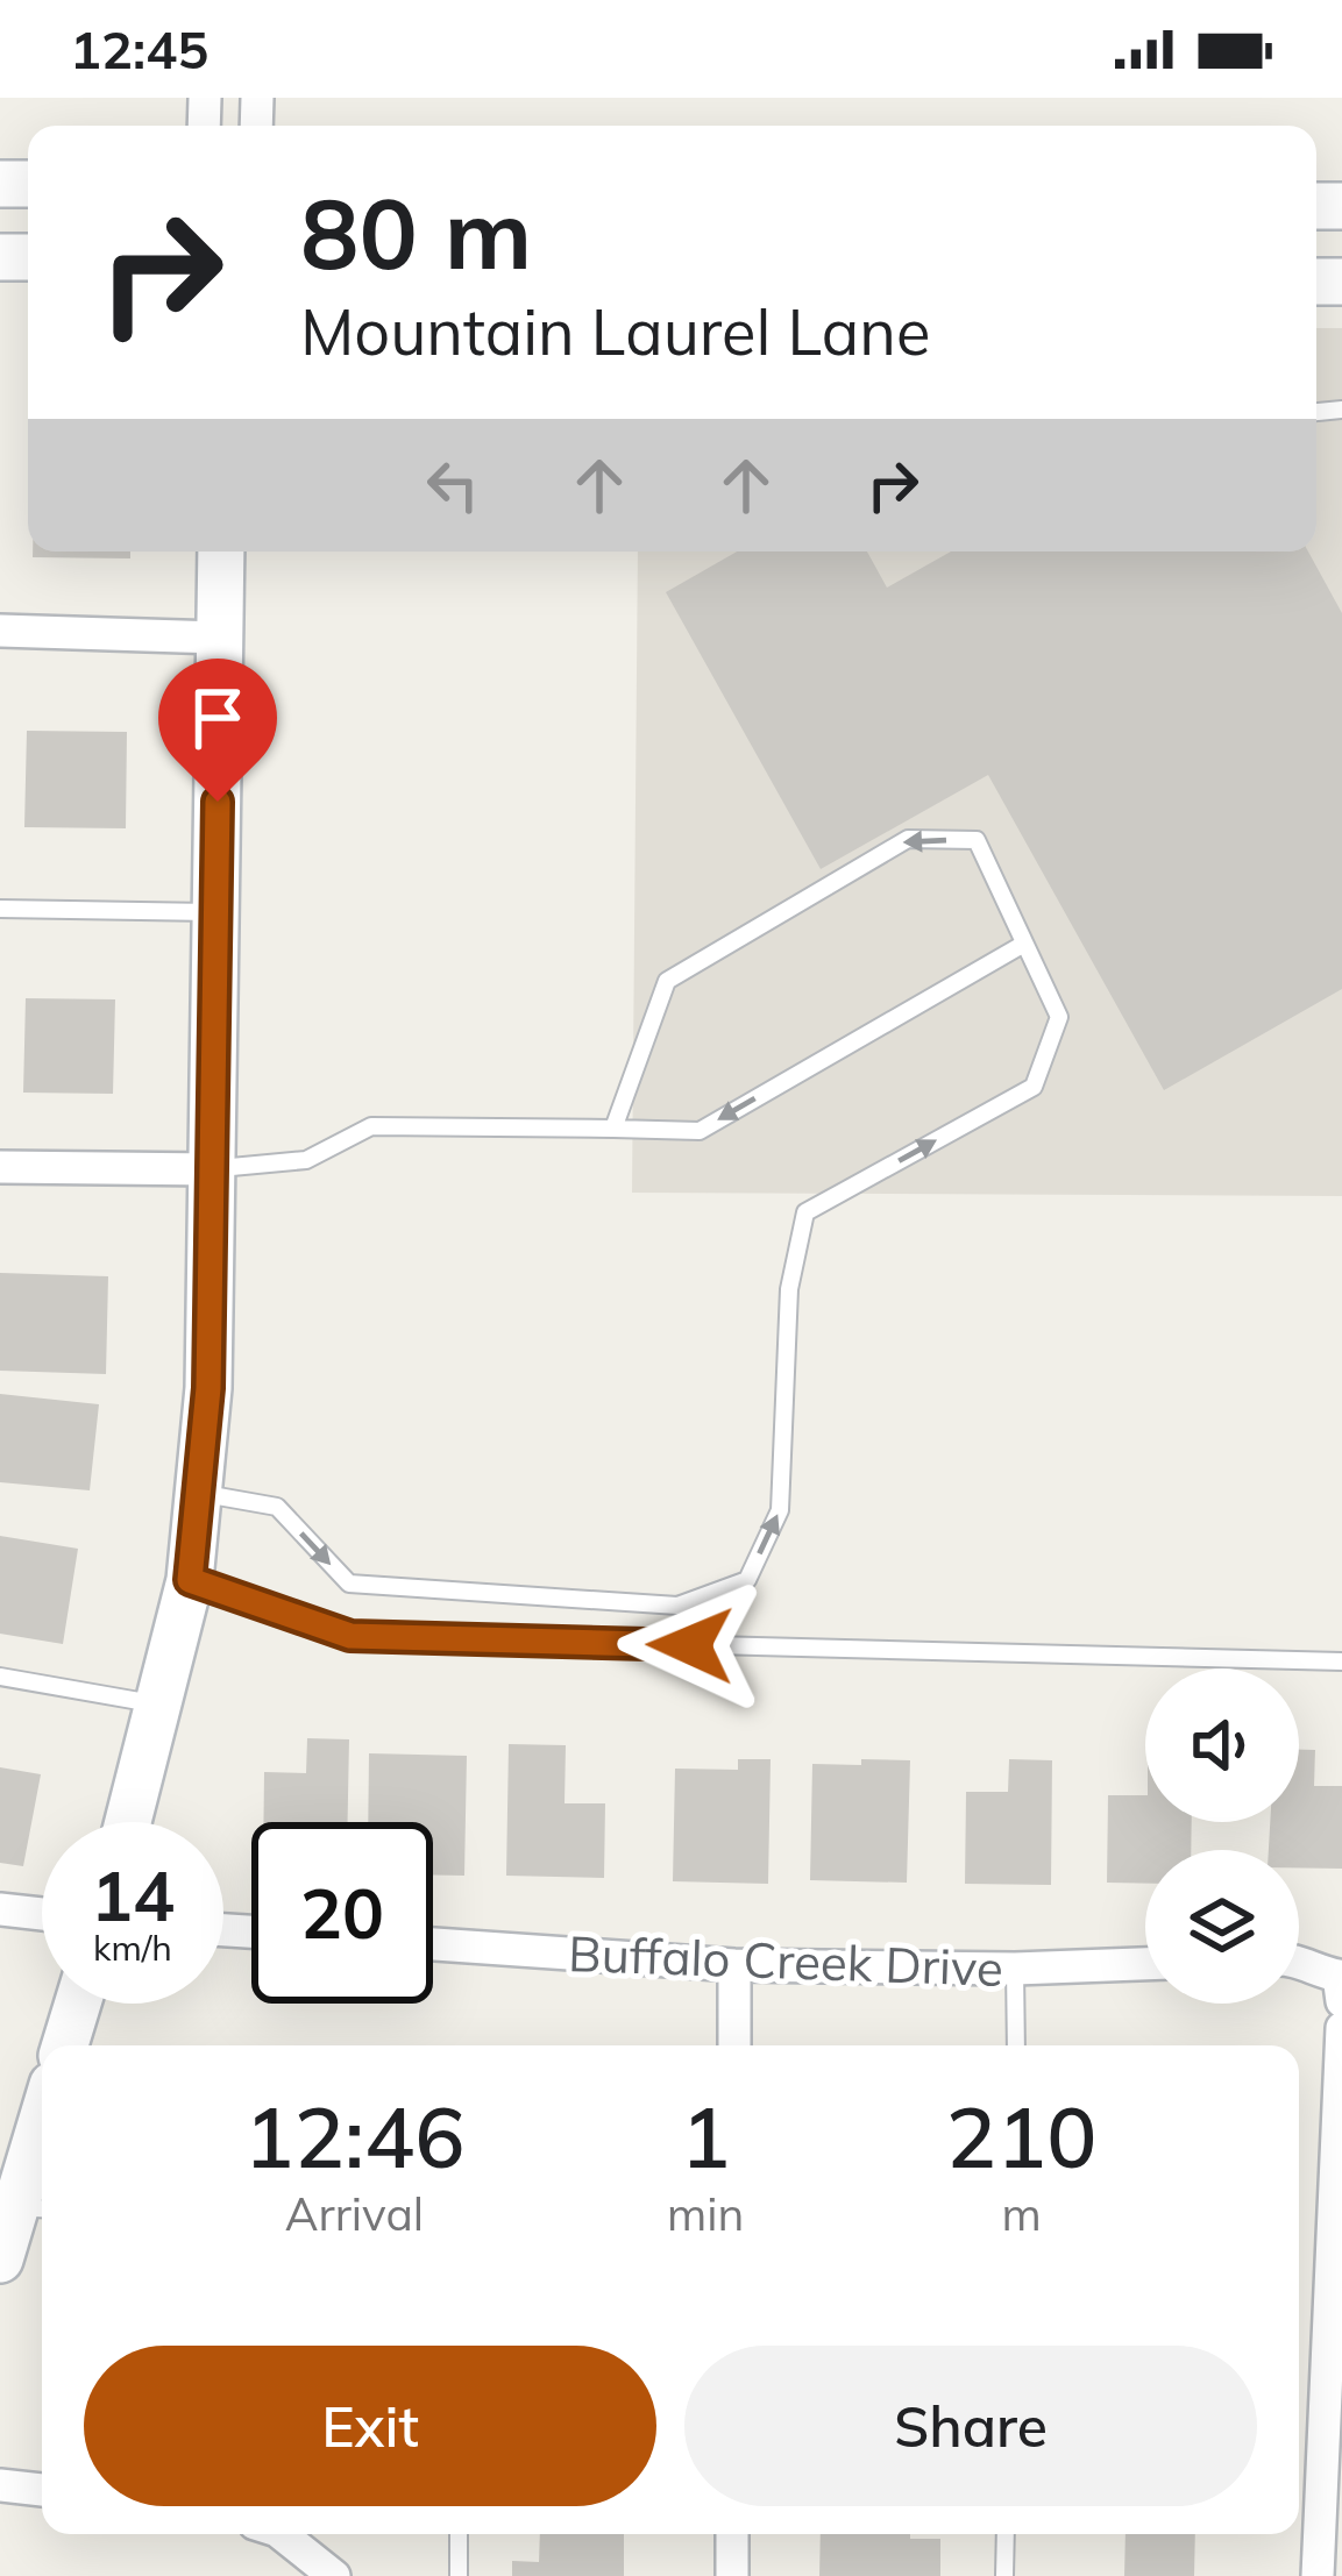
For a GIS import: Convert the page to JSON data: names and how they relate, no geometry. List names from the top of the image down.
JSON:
{
  "streets": {
    "street": ["Buffalo Creek Drive"]
  },
  "page": {
    "status": "12:45",
    "turn": ["80 m", "Mountain Laurel Lane"],
    "speed": "14 km/h",
    "limit": "20",
    "eta": [
      "12:46",
      "Arrival",
      "1",
      "min",
      "210",
      "m"
    ],
    "buttons": ["Exit", "Share"]
  }
}
